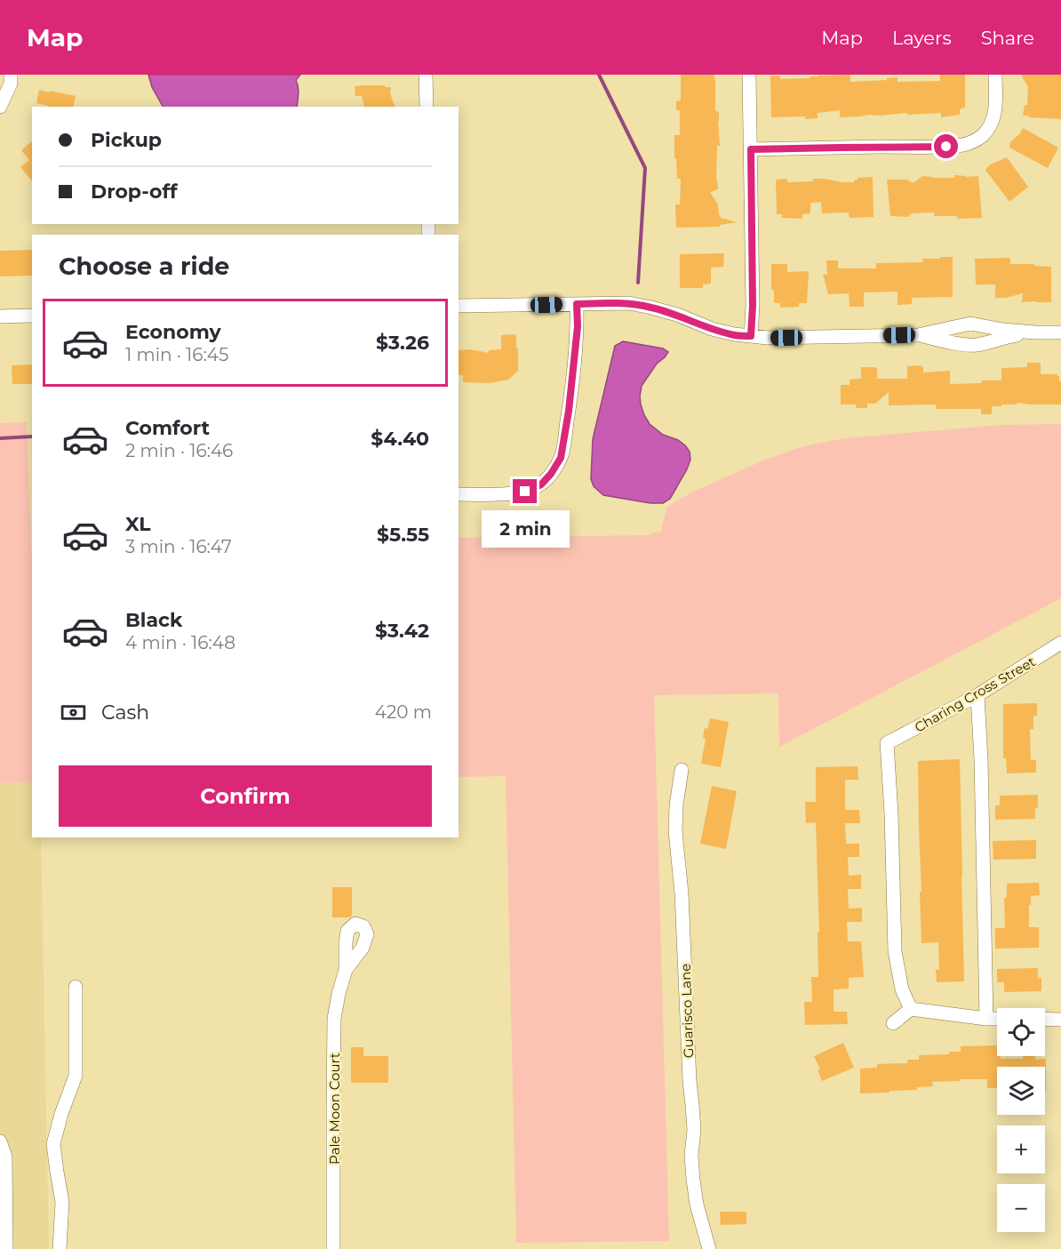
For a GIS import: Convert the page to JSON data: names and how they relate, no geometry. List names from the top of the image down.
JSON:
{
  "streets": {
    "street": ["Charing Cross Street", "Guarisco Lane", "Pale Moon Court"]
  },
  "page": {
    "header": "Map",
    "nav": ["Map", "Layers", "Share"],
    "banner": ["Pickup", "Drop-off"],
    "heading": "Choose a ride",
    "list": [
      {
        "name": "Economy",
        "note": "1 min · 16:45",
        "value": "$3.26"
      },
      {
        "name": "Comfort",
        "note": "2 min · 16:46",
        "value": "$4.40"
      },
      {
        "name": "XL",
        "note": "3 min · 16:47",
        "value": "$5.55"
      },
      {
        "name": "Black",
        "note": "4 min · 16:48",
        "value": "$3.42"
      }
    ],
    "bubble": "2 min",
    "pay": ["Cash", "420 m"],
    "buttons": "Confirm",
    "map_buttons": ["+", "−"]
  }
}
